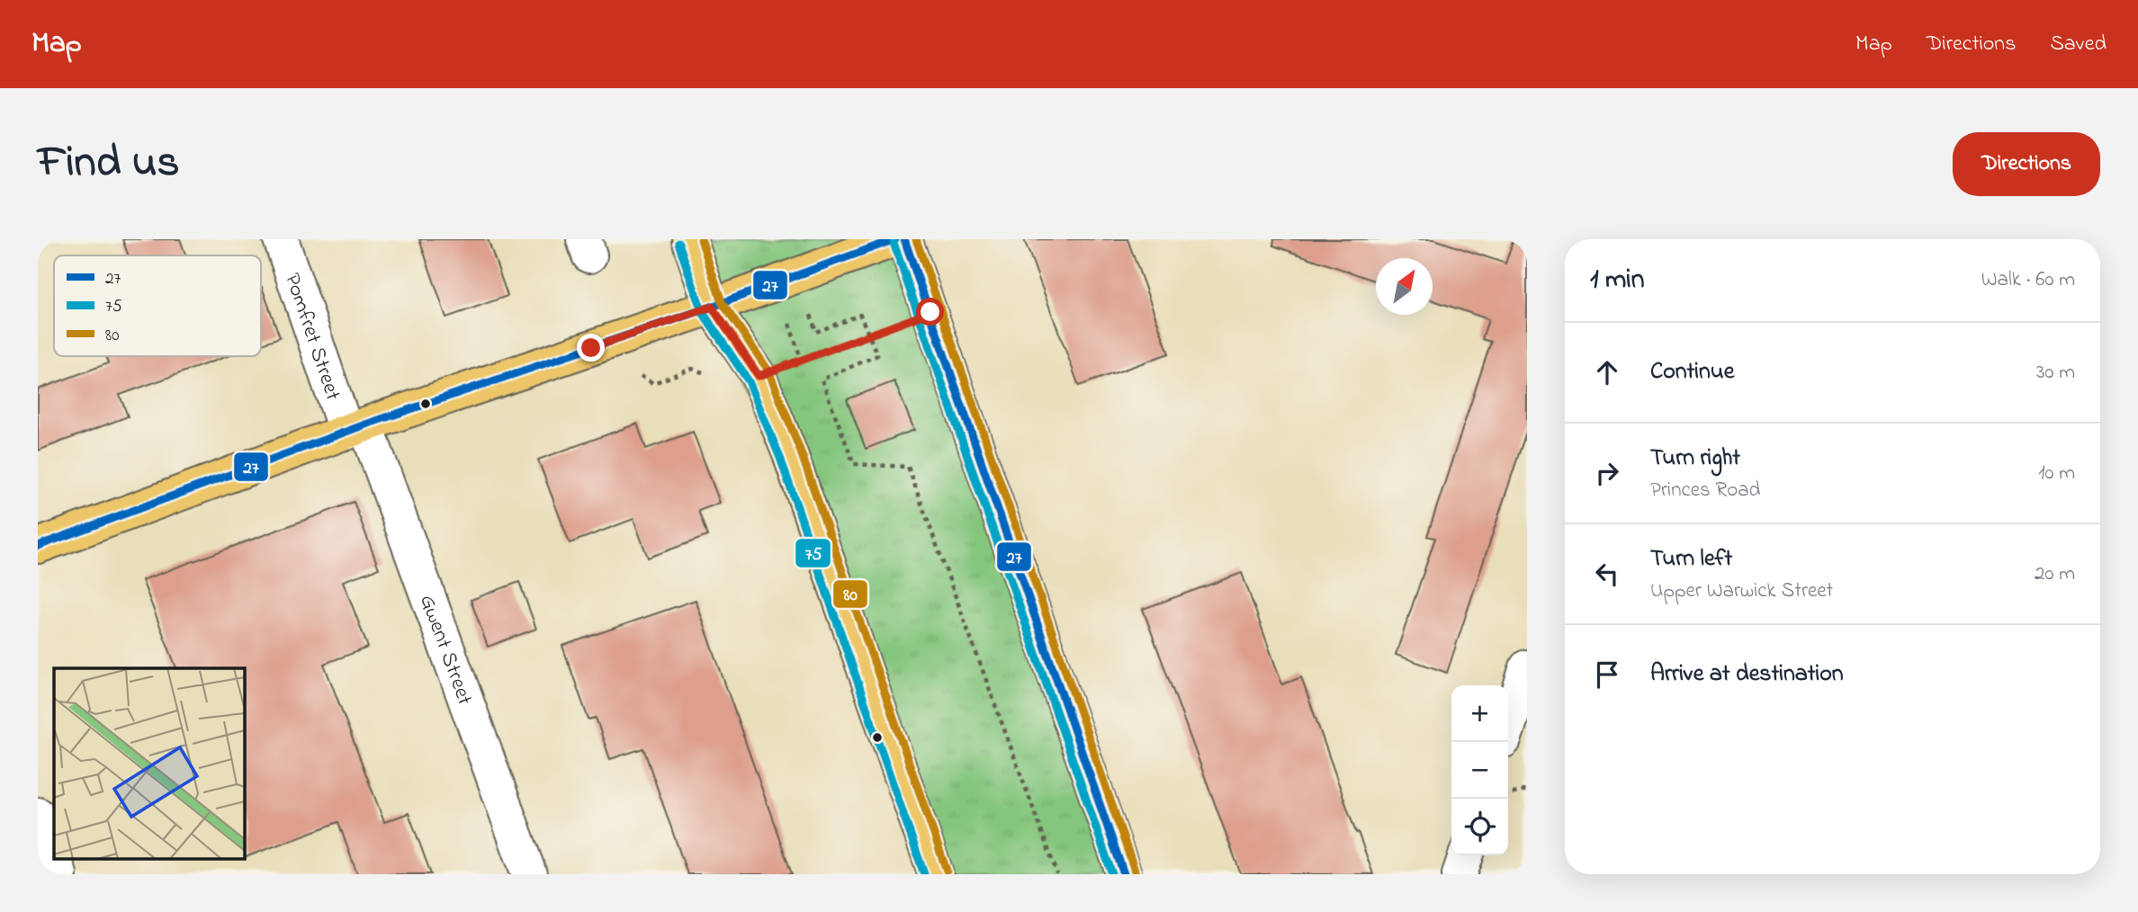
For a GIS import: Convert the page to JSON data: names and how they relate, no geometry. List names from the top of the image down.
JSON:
{
  "streets": {
    "street": ["Pomfret Street", "Gwent Street"]
  },
  "crossings": [
    ["Pomfret Street", "Gwent Street"]
  ],
  "lines": ["transit line 27", "transit line 80", "transit line 75"],
  "legend": ["27", "75", "80"],
  "north": "top right",
  "page": {
    "header": "Map",
    "nav": ["Map", "Directions", "Saved"],
    "title": "Find us",
    "buttons": "Directions",
    "heading": ["1 min", "Walk · 60 m"],
    "list": [
      ["Continue", "30 m"],
      ["Turn right", "Princes Road", "10 m"],
      ["Turn left", "Upper Warwick Street", "20 m"],
      "Arrive at destination"
    ],
    "map_buttons": ["+", "−"]
  }
}
